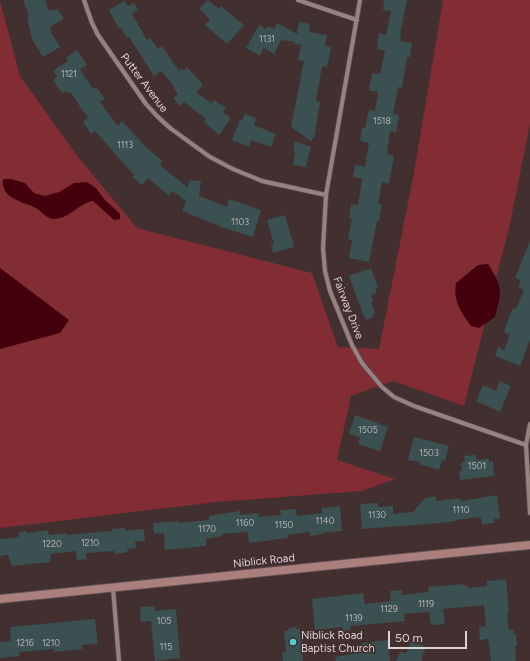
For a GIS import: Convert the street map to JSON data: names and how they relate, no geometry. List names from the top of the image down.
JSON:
{
  "streets": {
    "main road": ["Niblick Road"],
    "street": ["Putter Avenue", "Fairway Drive"]
  },
  "crossings": [
    ["Putter Avenue", "Fairway Drive"]
  ],
  "places": ["Niblick Road Baptist Church"],
  "house_numbers": [
    "1131",
    "1121",
    "1518",
    "1113",
    "1103",
    "1505",
    "1503",
    "1501",
    "1110",
    "1130",
    "1140",
    "1160",
    "1150",
    "1170",
    "1210",
    "1220",
    "1119",
    "1129",
    "1139",
    "105",
    "1216",
    "1210",
    "115"
  ],
  "scale_bar": "50 m"
}
